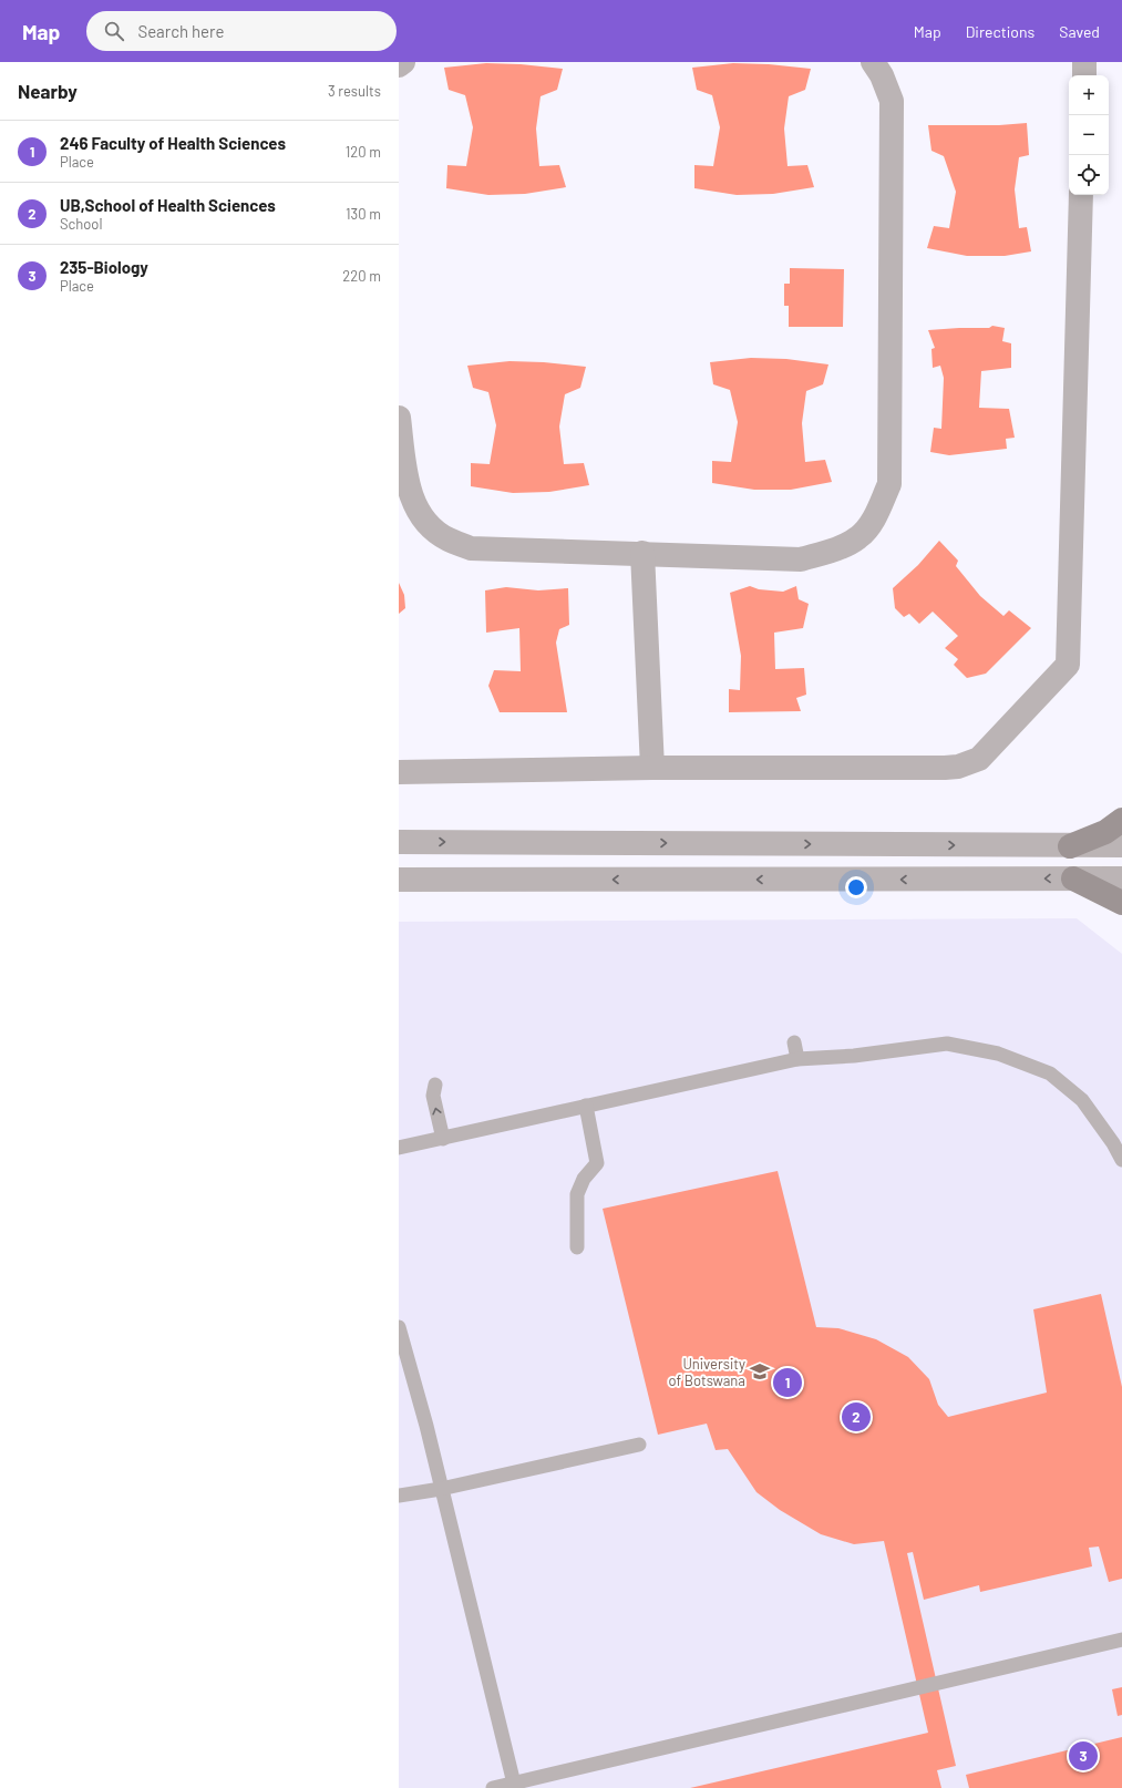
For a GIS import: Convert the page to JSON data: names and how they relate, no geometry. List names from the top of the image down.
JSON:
{
  "places": {
    "school or university": ["University of Botswana"]
  },
  "page": {
    "header": "Map",
    "search": "Search here",
    "nav": ["Map", "Directions", "Saved"],
    "heading": ["Nearby", "3 results"],
    "map_buttons": ["+", "−"],
    "list": [
      {
        "mark": "1",
        "name": "246 Faculty of Health Sciences",
        "note": "Place",
        "value": "120 m"
      },
      {
        "mark": "2",
        "name": "UB,School of Health Sciences",
        "note": "School",
        "value": "130 m"
      },
      {
        "mark": "3",
        "name": "235-Biology",
        "note": "Place",
        "value": "220 m"
      }
    ],
    "pins": ["1", "2", "3"]
  }
}
